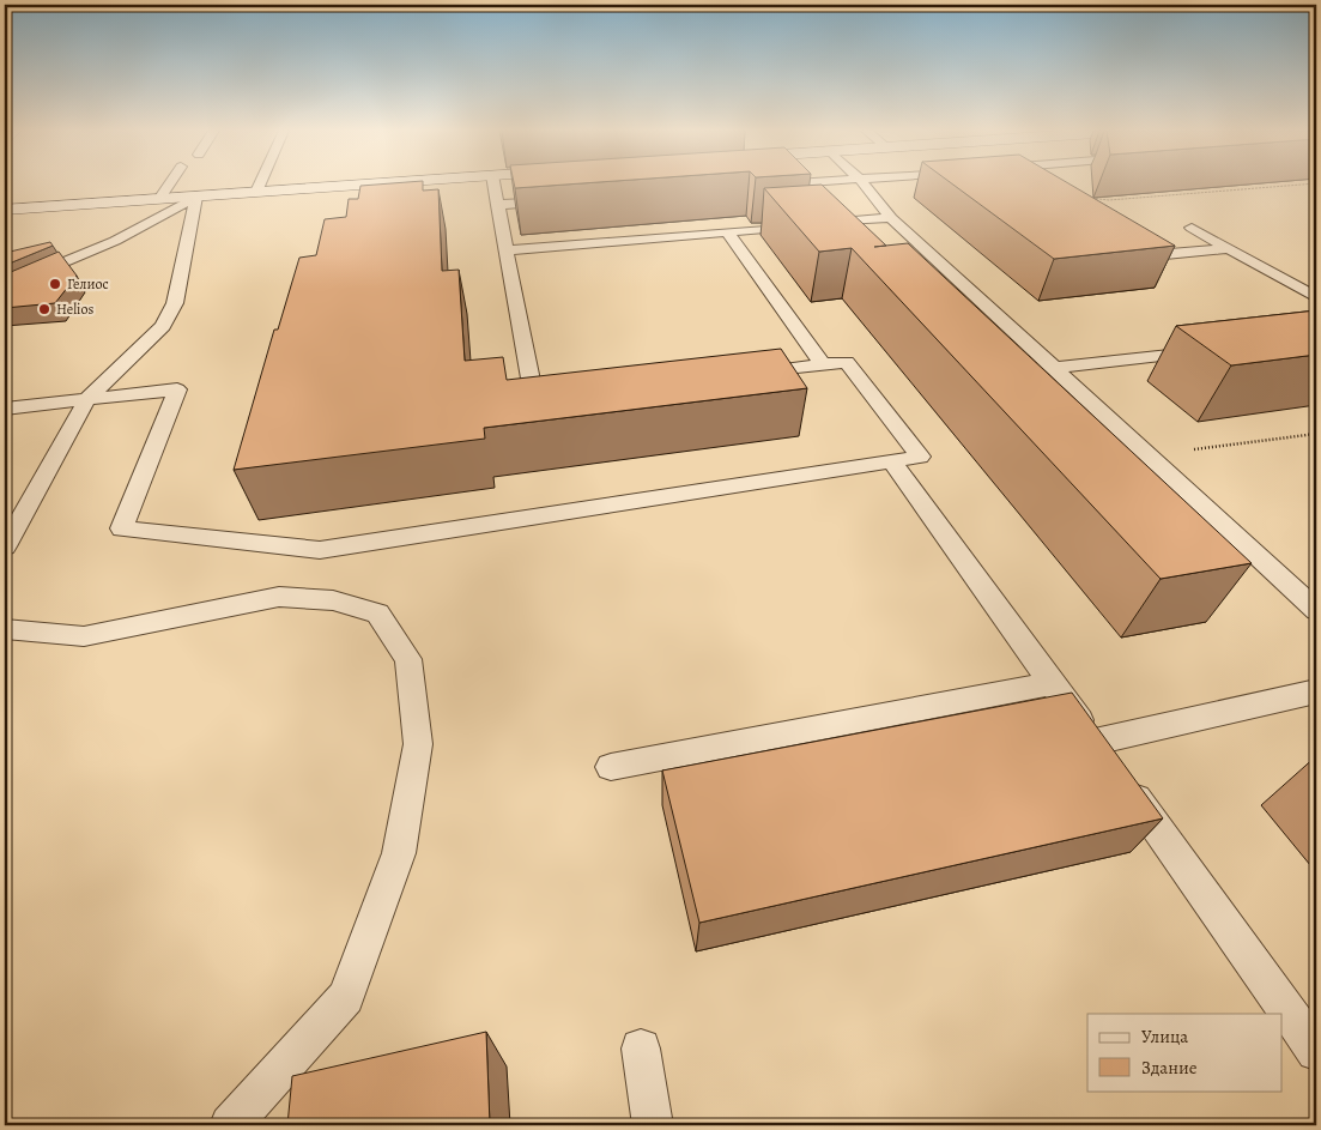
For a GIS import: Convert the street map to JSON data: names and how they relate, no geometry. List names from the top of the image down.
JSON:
{
  "places": ["Гелиос", "Helios"],
  "legend": ["Улица", "Здание"]
}
